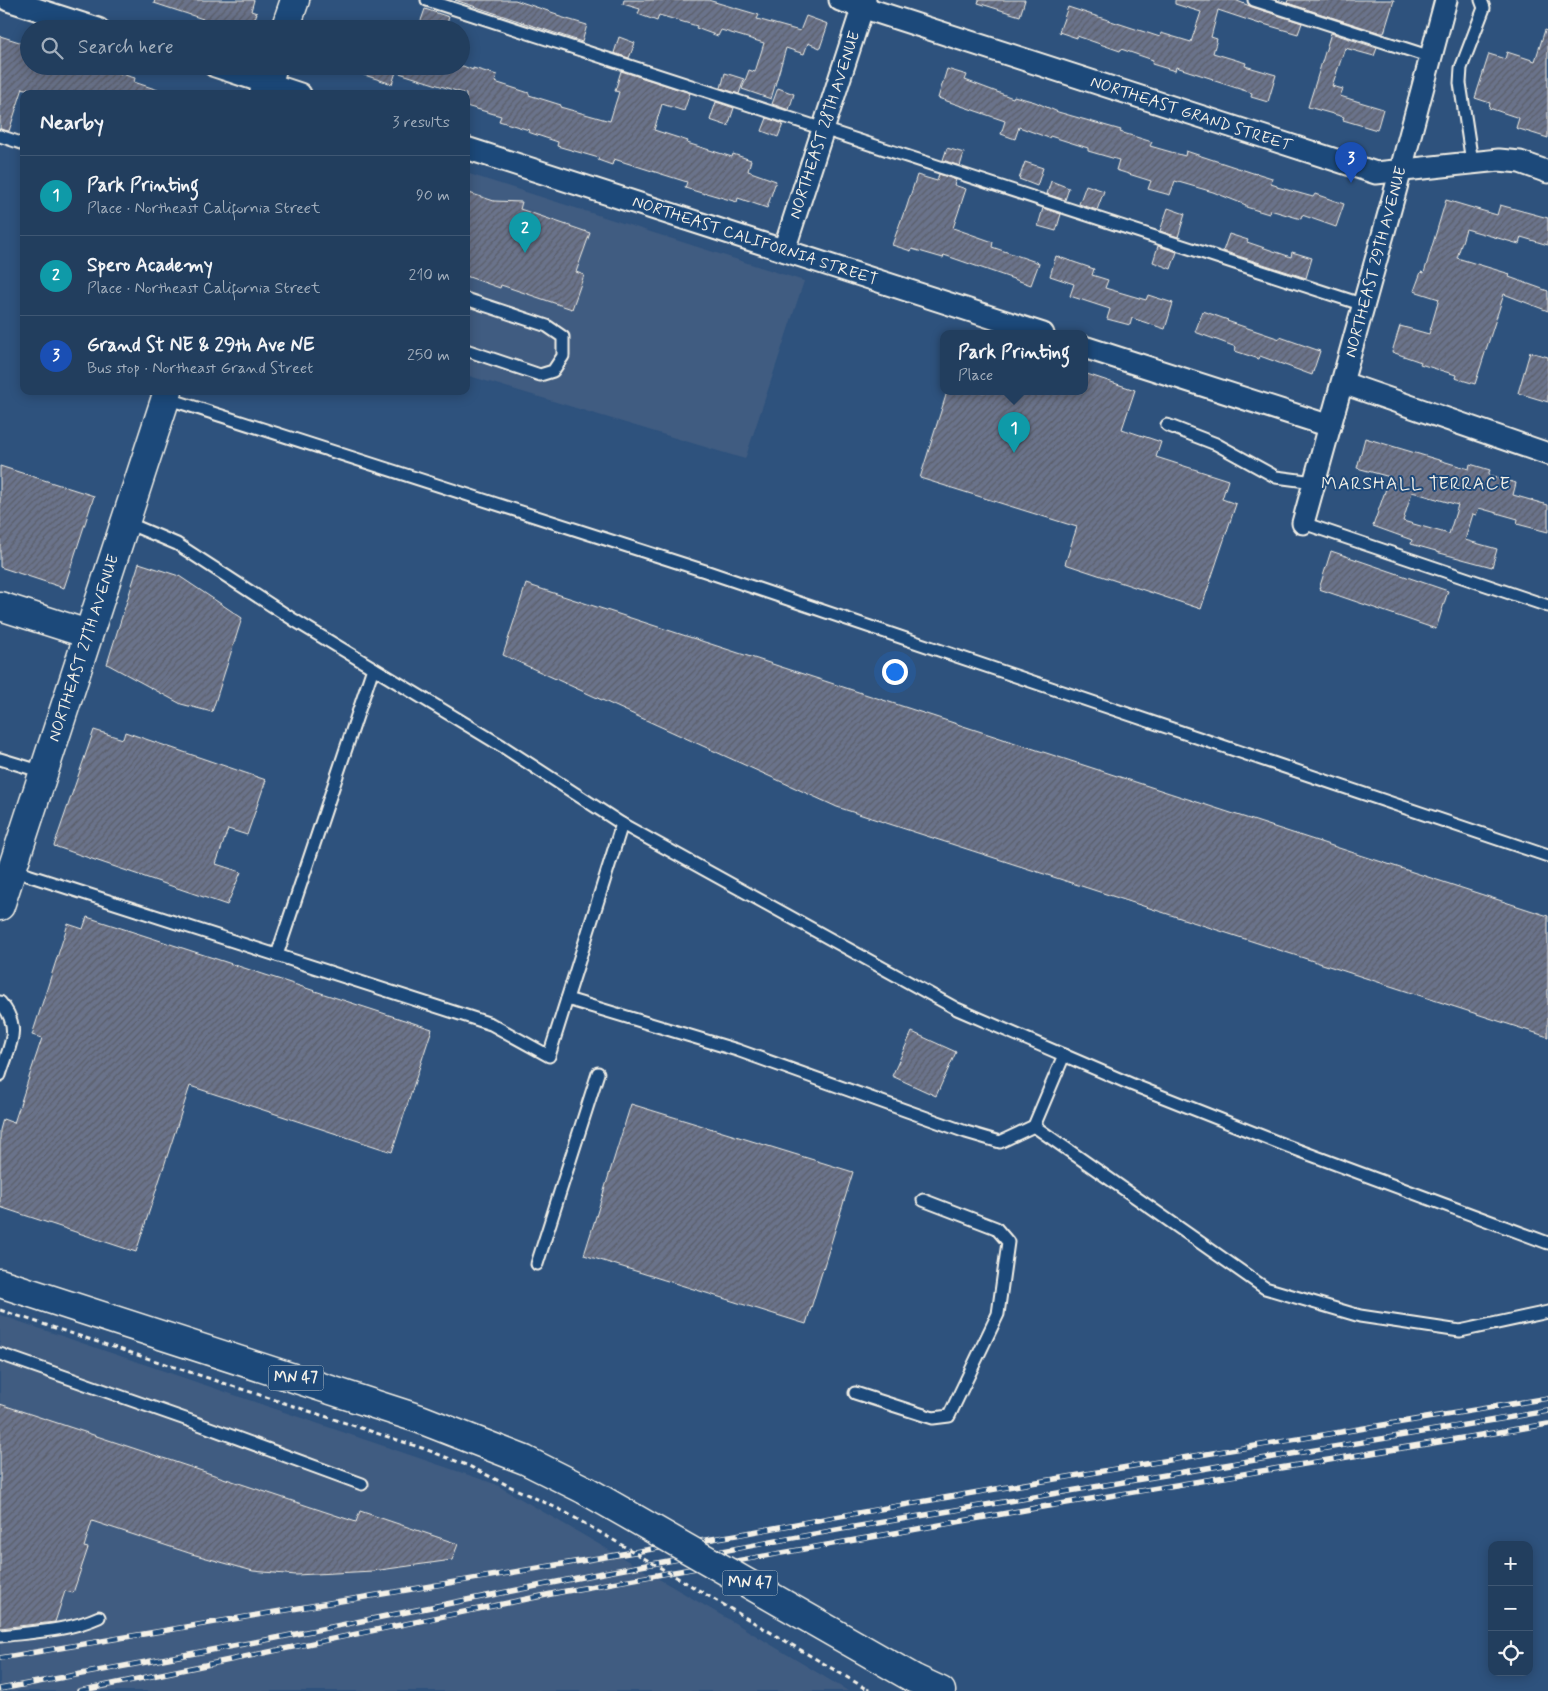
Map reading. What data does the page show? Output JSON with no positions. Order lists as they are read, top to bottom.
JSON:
{
  "streets": {
    "main road": ["NORTHEAST 27TH AVENUE", "MN 47"],
    "street": [
      "NORTHEAST GRAND STREET",
      "NORTHEAST 28TH AVENUE",
      "NORTHEAST CALIFORNIA STREET",
      "NORTHEAST 29TH AVENUE"
    ]
  },
  "crossings": [
    ["NORTHEAST GRAND STREET", "NORTHEAST 28TH AVENUE"],
    ["NORTHEAST GRAND STREET", "NORTHEAST 29TH AVENUE"],
    ["NORTHEAST 28TH AVENUE", "NORTHEAST CALIFORNIA STREET"]
  ],
  "districts": ["MARSHALL TERRACE"],
  "page": {
    "search": "Search here",
    "heading": ["Nearby", "3 results"],
    "pins": ["3", "2", "1"],
    "list": [
      {
        "mark": "1",
        "name": "Park Printing",
        "note": "Place · Northeast California Street",
        "value": "90 m"
      },
      {
        "mark": "2",
        "name": "Spero Academy",
        "note": "Place · Northeast California Street",
        "value": "210 m"
      },
      {
        "mark": "3",
        "name": "Grand St NE & 29th Ave NE",
        "note": "Bus stop · Northeast Grand Street",
        "value": "250 m"
      }
    ],
    "popup": ["Park Printing", "Place"],
    "map_buttons": ["+", "−"]
  }
}
